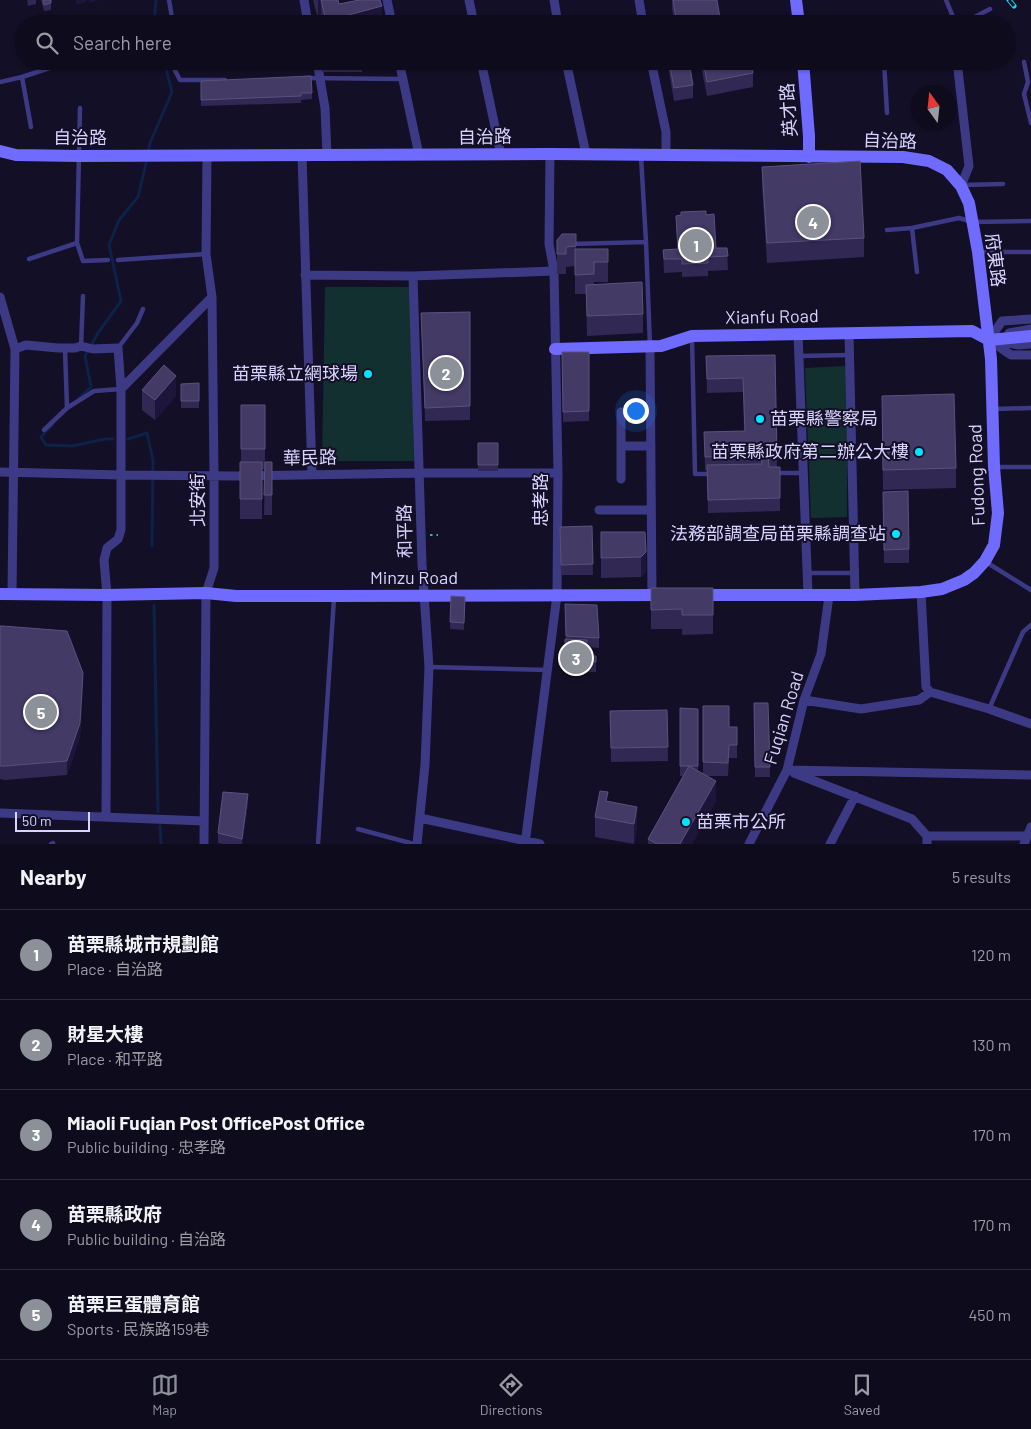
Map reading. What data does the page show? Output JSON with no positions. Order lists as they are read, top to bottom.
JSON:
{
  "streets": {
    "street": [
      "英才路",
      "自治路",
      "府東路",
      "Xianfu Road",
      "華民路",
      "Fudong Road",
      "北安街",
      "忠孝路",
      "和平路",
      "Minzu Road",
      "Fuqian Road"
    ]
  },
  "crossings": [
    ["英才路", "自治路"],
    ["自治路", "府東路"],
    ["自治路", "北安街"],
    ["自治路", "忠孝路"],
    ["府東路", "Xianfu Road"],
    ["府東路", "Fudong Road"],
    ["Xianfu Road", "Fudong Road"],
    ["Xianfu Road", "忠孝路"],
    ["華民路", "北安街"],
    ["華民路", "忠孝路"],
    ["華民路", "和平路"],
    ["Fudong Road", "Minzu Road"],
    ["Fudong Road", "Fuqian Road"],
    ["北安街", "Minzu Road"],
    ["忠孝路", "Minzu Road"],
    ["和平路", "Minzu Road"],
    ["Minzu Road", "Fuqian Road"]
  ],
  "places": [
    "苗栗縣立網球場",
    "苗栗縣警察局",
    "苗栗縣政府第二辦公大樓",
    "法務部調查局苗栗縣調查站",
    "苗栗市公所"
  ],
  "scale_bar": "50 m",
  "north": "top",
  "page": {
    "search": "Search here",
    "pins": [
      "4",
      "1",
      "2",
      "3",
      "5"
    ],
    "scale": "50 m",
    "heading": ["Nearby", "5 results"],
    "list": [
      {
        "mark": "1",
        "name": "苗栗縣城市規劃館",
        "note": "Place · 自治路",
        "value": "120 m"
      },
      {
        "mark": "2",
        "name": "財星大樓",
        "note": "Place · 和平路",
        "value": "130 m"
      },
      {
        "mark": "3",
        "name": "Miaoli Fuqian Post OfficePost Office",
        "note": "Public building · 忠孝路",
        "value": "170 m"
      },
      {
        "mark": "4",
        "name": "苗栗縣政府",
        "note": "Public building · 自治路",
        "value": "170 m"
      },
      {
        "mark": "5",
        "name": "苗栗巨蛋體育館",
        "note": "Sports · 民族路159巷",
        "value": "450 m"
      }
    ],
    "nav": ["Map", "Directions", "Saved"]
  }
}
